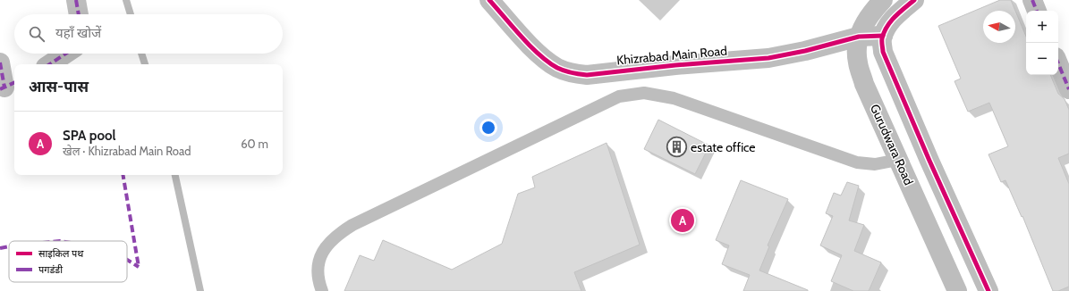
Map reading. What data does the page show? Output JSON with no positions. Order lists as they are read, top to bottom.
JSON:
{
  "streets": {
    "street": ["Khizrabad Main Road", "Gurudwara Road"]
  },
  "crossings": [
    ["Khizrabad Main Road", "Gurudwara Road"]
  ],
  "places": {
    "building": ["estate office"]
  },
  "legend": ["साइकिल पथ", "पगडंडी"],
  "north": "left",
  "page": {
    "map_buttons": ["+", "−"],
    "search": "यहाँ खोजें",
    "heading": "आस-पास",
    "list": [
      {
        "mark": "A",
        "name": "SPA pool",
        "note": "खेल · Khizrabad Main Road",
        "value": "60 m"
      }
    ],
    "pins": "A"
  }
}
